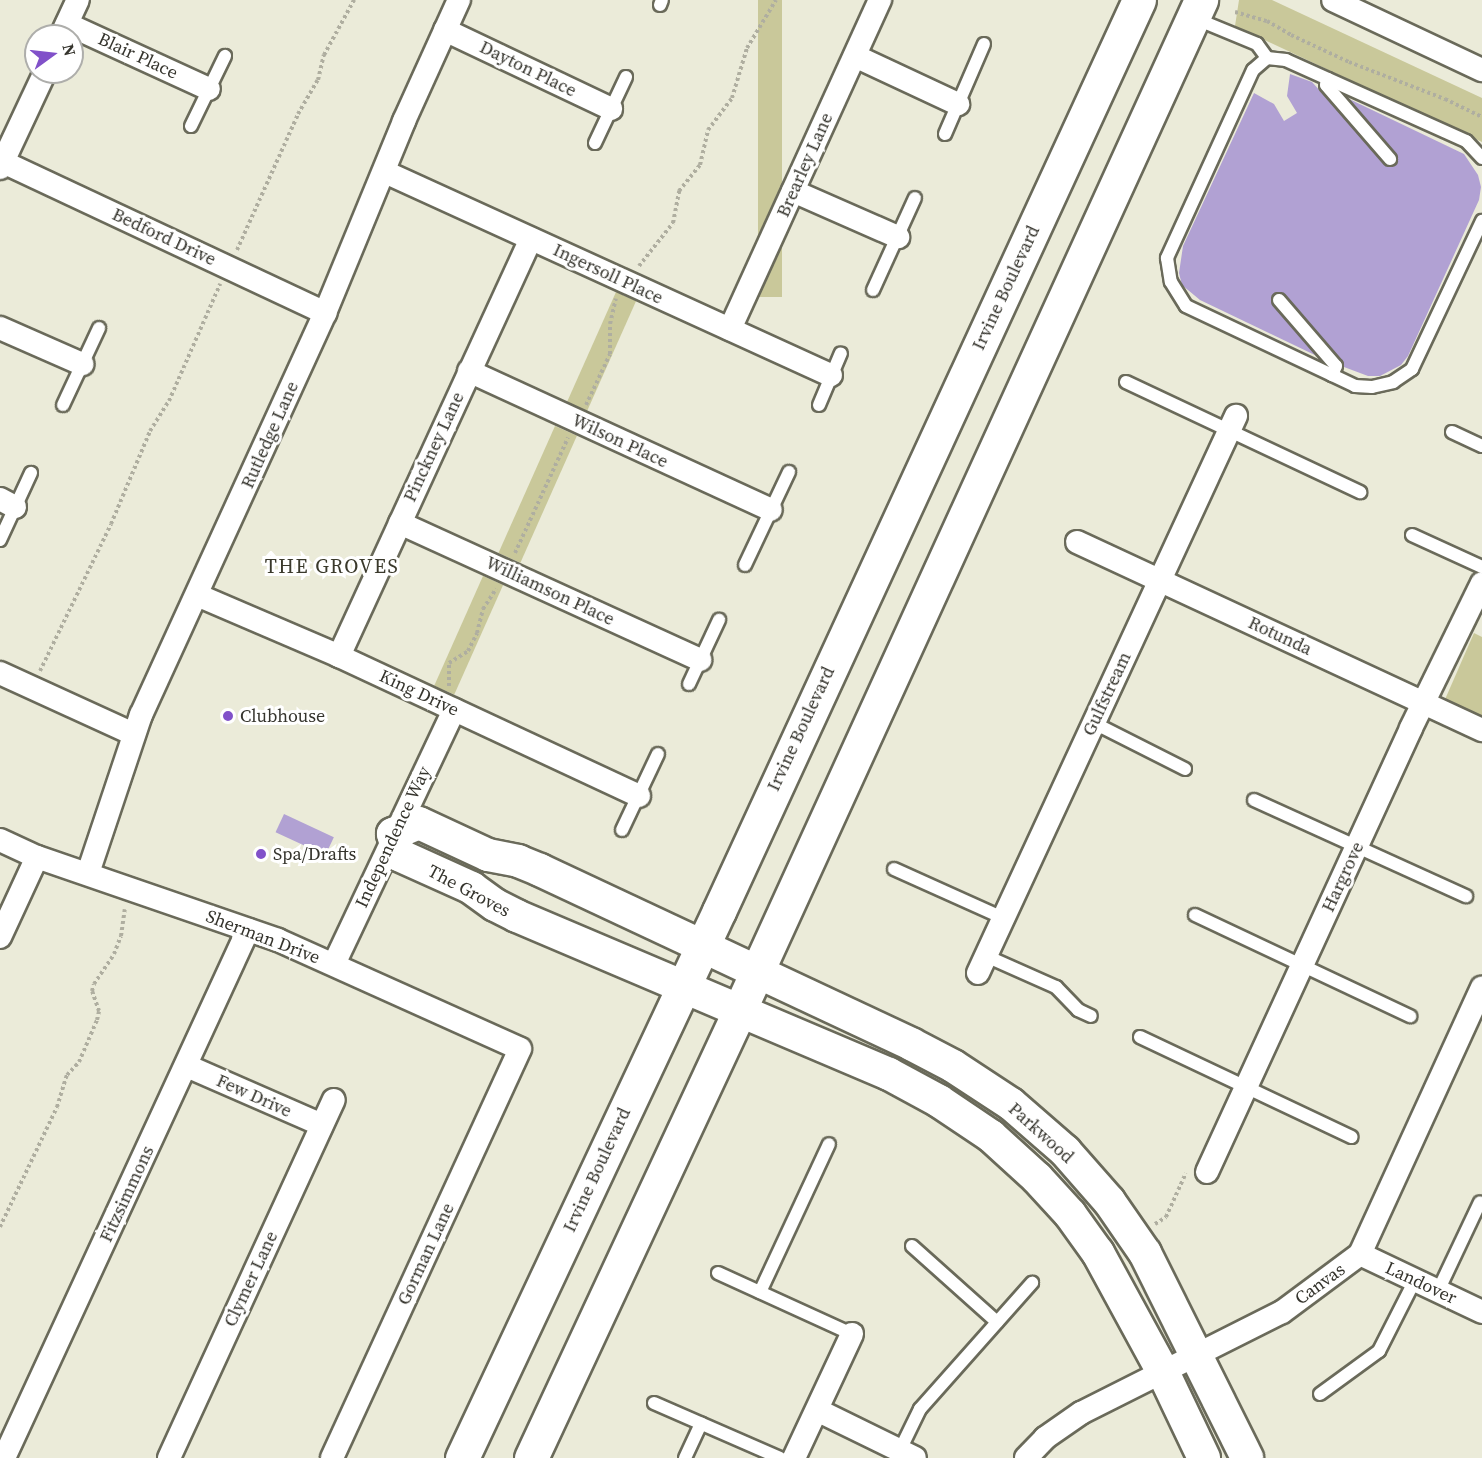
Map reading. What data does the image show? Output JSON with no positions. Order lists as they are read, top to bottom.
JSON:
{
  "streets": {
    "main road": ["Irvine Boulevard"],
    "street": [
      "Blair Place",
      "Dayton Place",
      "Brearley Lane",
      "Bedford Drive",
      "Ingersoll Place",
      "Rutledge Lane",
      "Wilson Place",
      "Pinckney Lane",
      "Williamson Place",
      "Rotunda",
      "King Drive",
      "Gulfstream",
      "Independence Way",
      "Hargrove",
      "The Groves",
      "Sherman Drive",
      "Few Drive",
      "Parkwood",
      "Fitzsimmons",
      "Gorman Lane",
      "Clymer Lane",
      "Landover",
      "Canvas"
    ]
  },
  "crossings": [
    ["Dayton Place", "Rutledge Lane"],
    ["Brearley Lane", "Ingersoll Place"],
    ["Bedford Drive", "Rutledge Lane"],
    ["Ingersoll Place", "Rutledge Lane"],
    ["Ingersoll Place", "Pinckney Lane"],
    ["Irvine Boulevard", "The Groves"],
    ["Irvine Boulevard", "Parkwood"],
    ["Rutledge Lane", "King Drive"],
    ["Rutledge Lane", "Sherman Drive"],
    ["Wilson Place", "Pinckney Lane"],
    ["Pinckney Lane", "Williamson Place"],
    ["Pinckney Lane", "King Drive"],
    ["Rotunda", "Gulfstream"],
    ["Rotunda", "Hargrove"],
    ["King Drive", "Independence Way"],
    ["Independence Way", "The Groves"],
    ["Independence Way", "Sherman Drive"],
    ["The Groves", "Parkwood"],
    ["Sherman Drive", "Fitzsimmons"],
    ["Sherman Drive", "Gorman Lane"],
    ["Few Drive", "Fitzsimmons"],
    ["Few Drive", "Clymer Lane"],
    ["Parkwood", "Canvas"],
    ["Landover", "Canvas"]
  ],
  "districts": ["THE GROVES"],
  "places": ["Clubhouse", "Spa/Drafts"],
  "north": "right"
}
